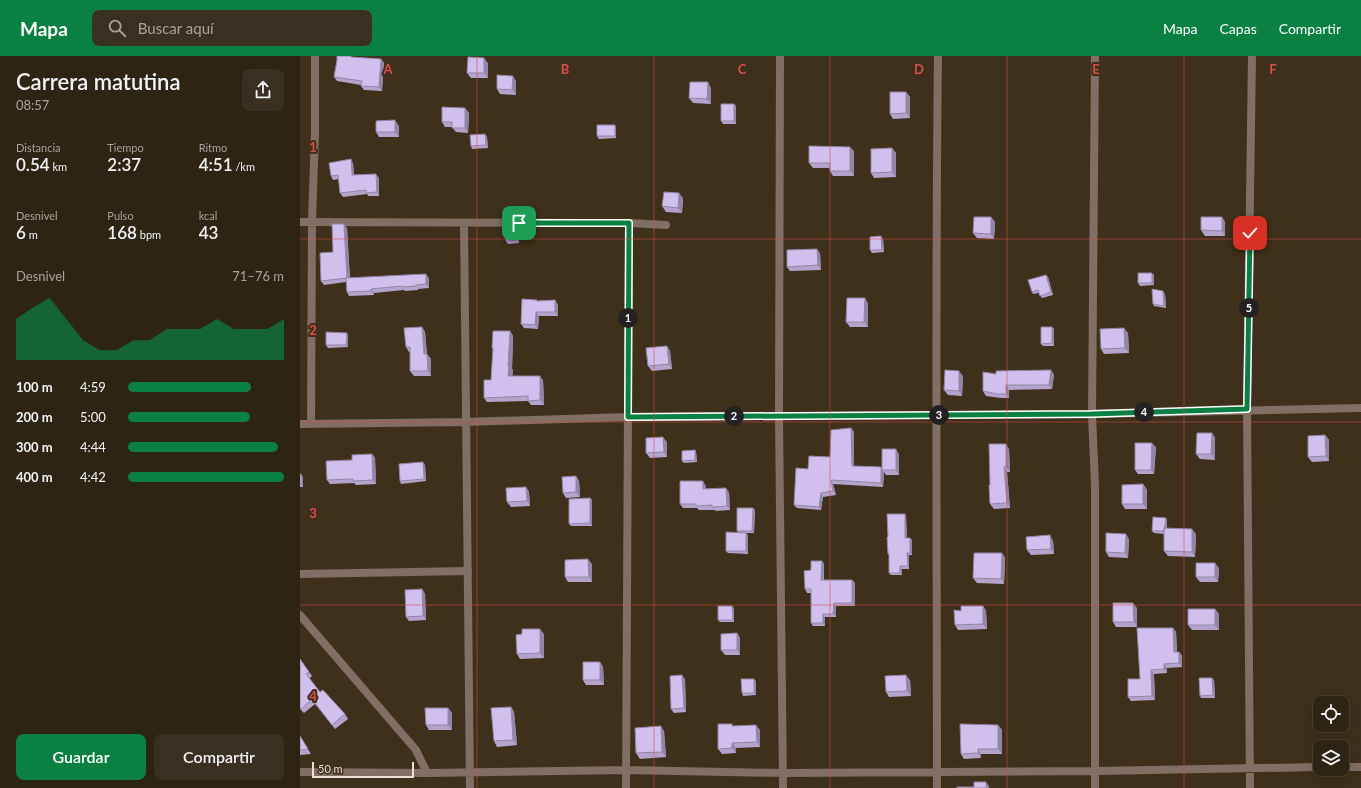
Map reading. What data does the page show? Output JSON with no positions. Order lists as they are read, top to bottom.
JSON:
{
  "scale_bar": "50 m",
  "page": {
    "header": "Mapa",
    "search": "Buscar aquí",
    "nav": ["Mapa", "Capas", "Compartir"],
    "heading": ["Carrera matutina", "08:57"],
    "stats": [
      ["Distancia", "0.54 km"],
      ["Tiempo", "2:37"],
      ["Ritmo", "4:51 /km"],
      ["Desnivel", "6 m"],
      ["Pulso", "168 bpm"],
      ["kcal", "43"]
    ],
    "chart": ["Desnivel", "71–76 m"],
    "pins": [
      "5",
      "1",
      "4",
      "3",
      "2"
    ],
    "list": [
      {
        "name": "100 m",
        "note": "4:59"
      },
      {
        "name": "200 m",
        "note": "5:00"
      },
      {
        "name": "300 m",
        "note": "4:44"
      },
      {
        "name": "400 m",
        "note": "4:42"
      }
    ],
    "buttons": ["Guardar", "Compartir"],
    "scale": "50 m"
  },
  "grid": {
    "columns": [
      "A",
      "B",
      "C",
      "D",
      "E",
      "F"
    ],
    "rows": [
      "1",
      "2",
      "3",
      "4"
    ]
  }
}
